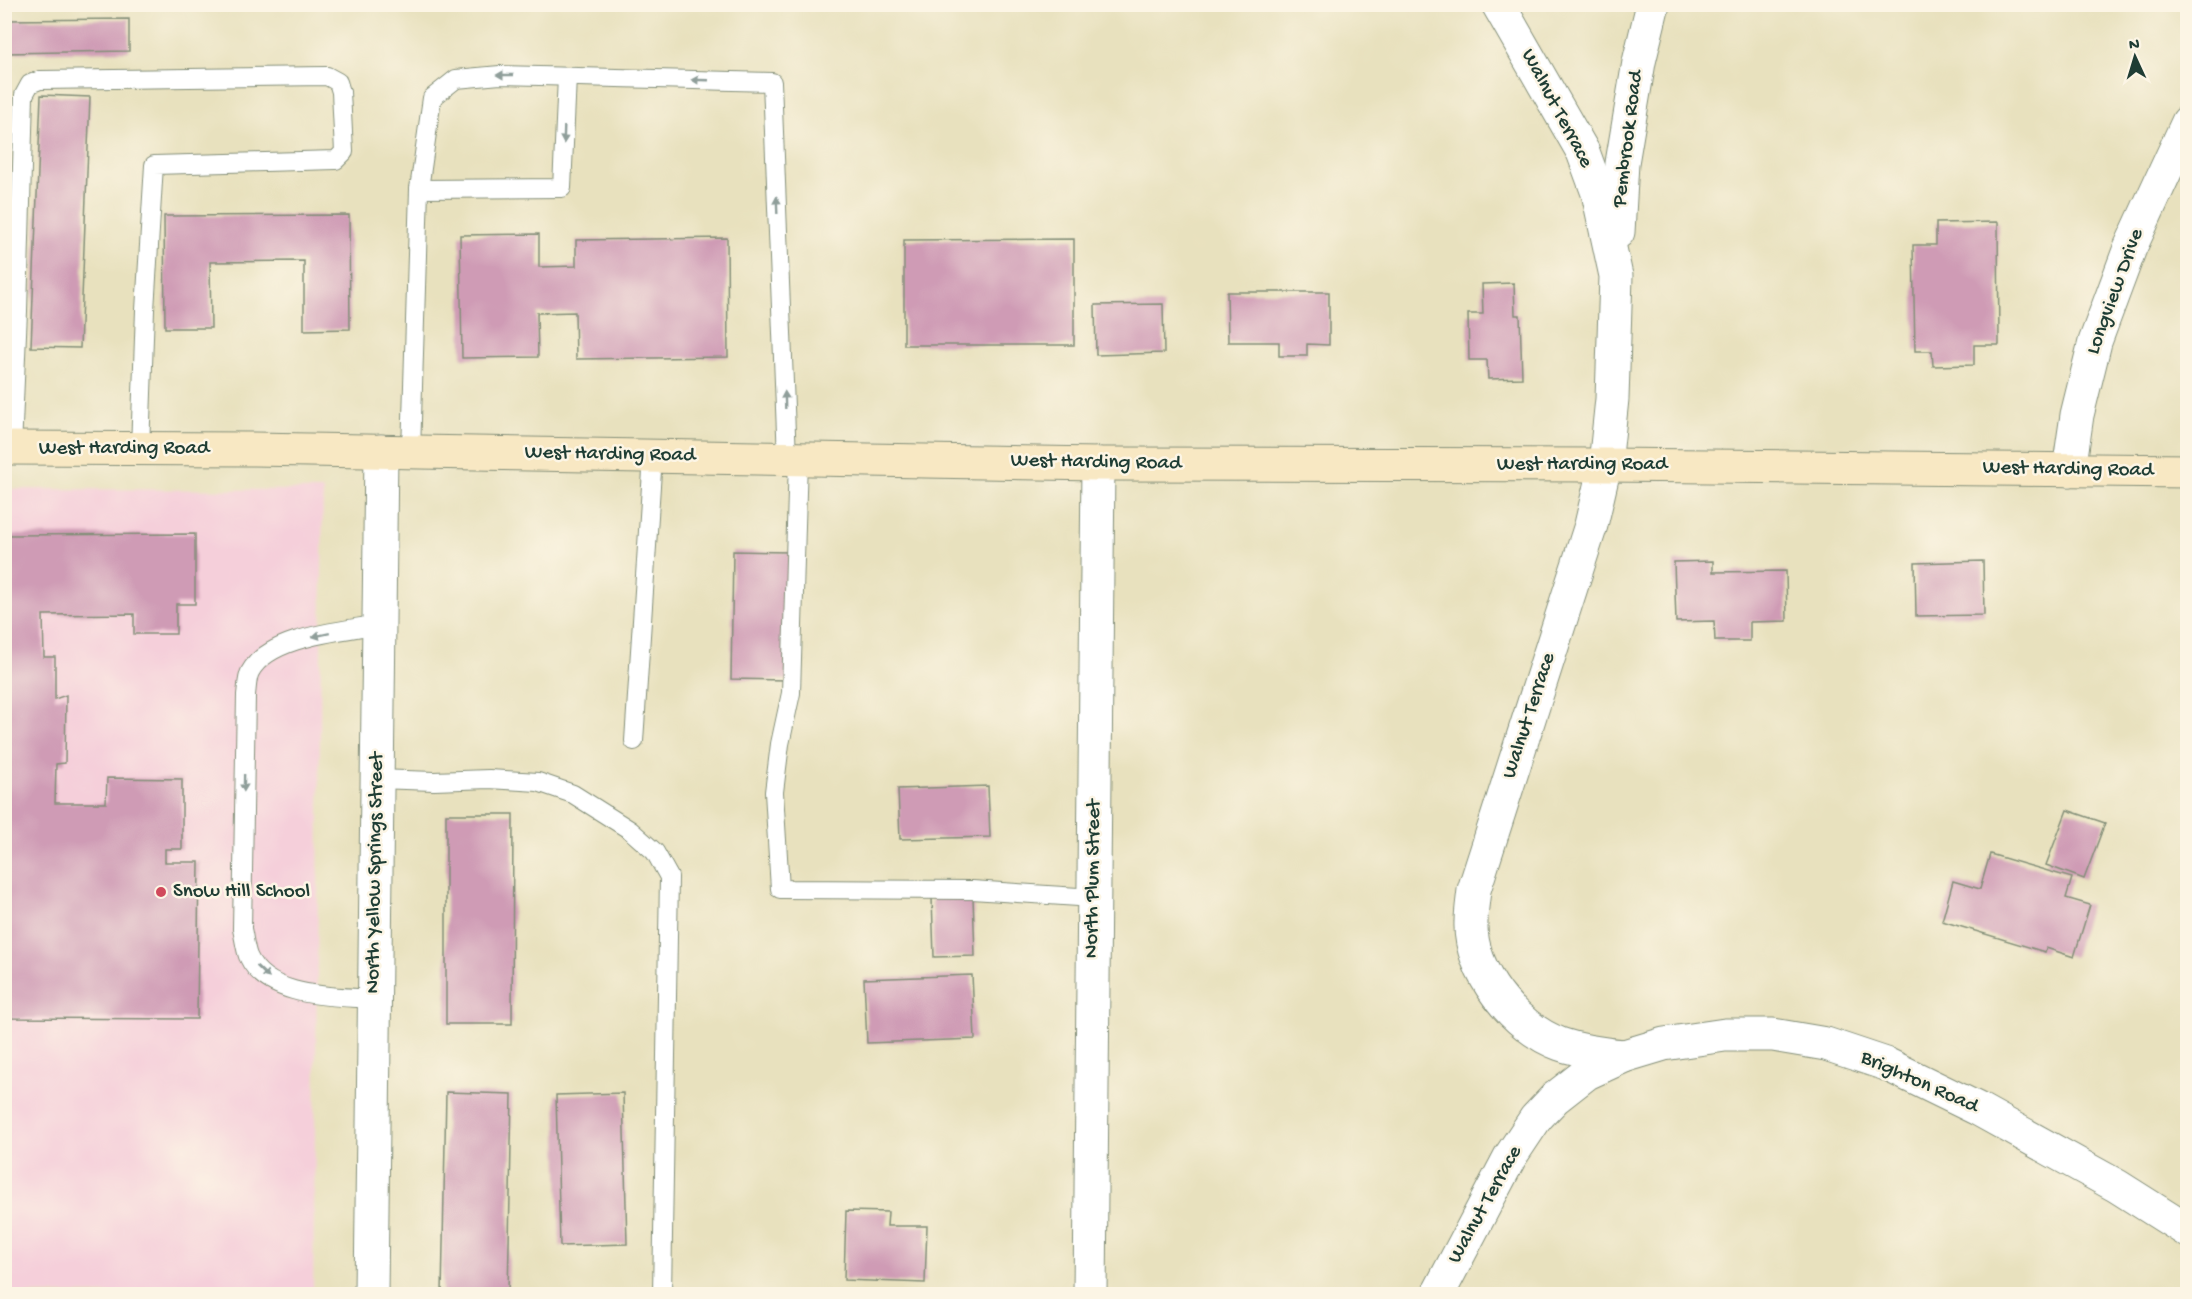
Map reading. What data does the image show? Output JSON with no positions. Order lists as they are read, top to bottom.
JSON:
{
  "streets": {
    "street": [
      "Walnut Terrace",
      "Pembrook Road",
      "Longview Drive",
      "West Harding Road",
      "North Yellow Springs Street",
      "North Plum Street",
      "Brighton Road"
    ]
  },
  "crossings": [
    ["Walnut Terrace", "Pembrook Road"],
    ["Walnut Terrace", "West Harding Road"],
    ["Walnut Terrace", "Brighton Road"],
    ["Longview Drive", "West Harding Road"],
    ["West Harding Road", "North Yellow Springs Street"],
    ["West Harding Road", "North Plum Street"]
  ],
  "places": ["Snow Hill School"],
  "north": "top"
}
